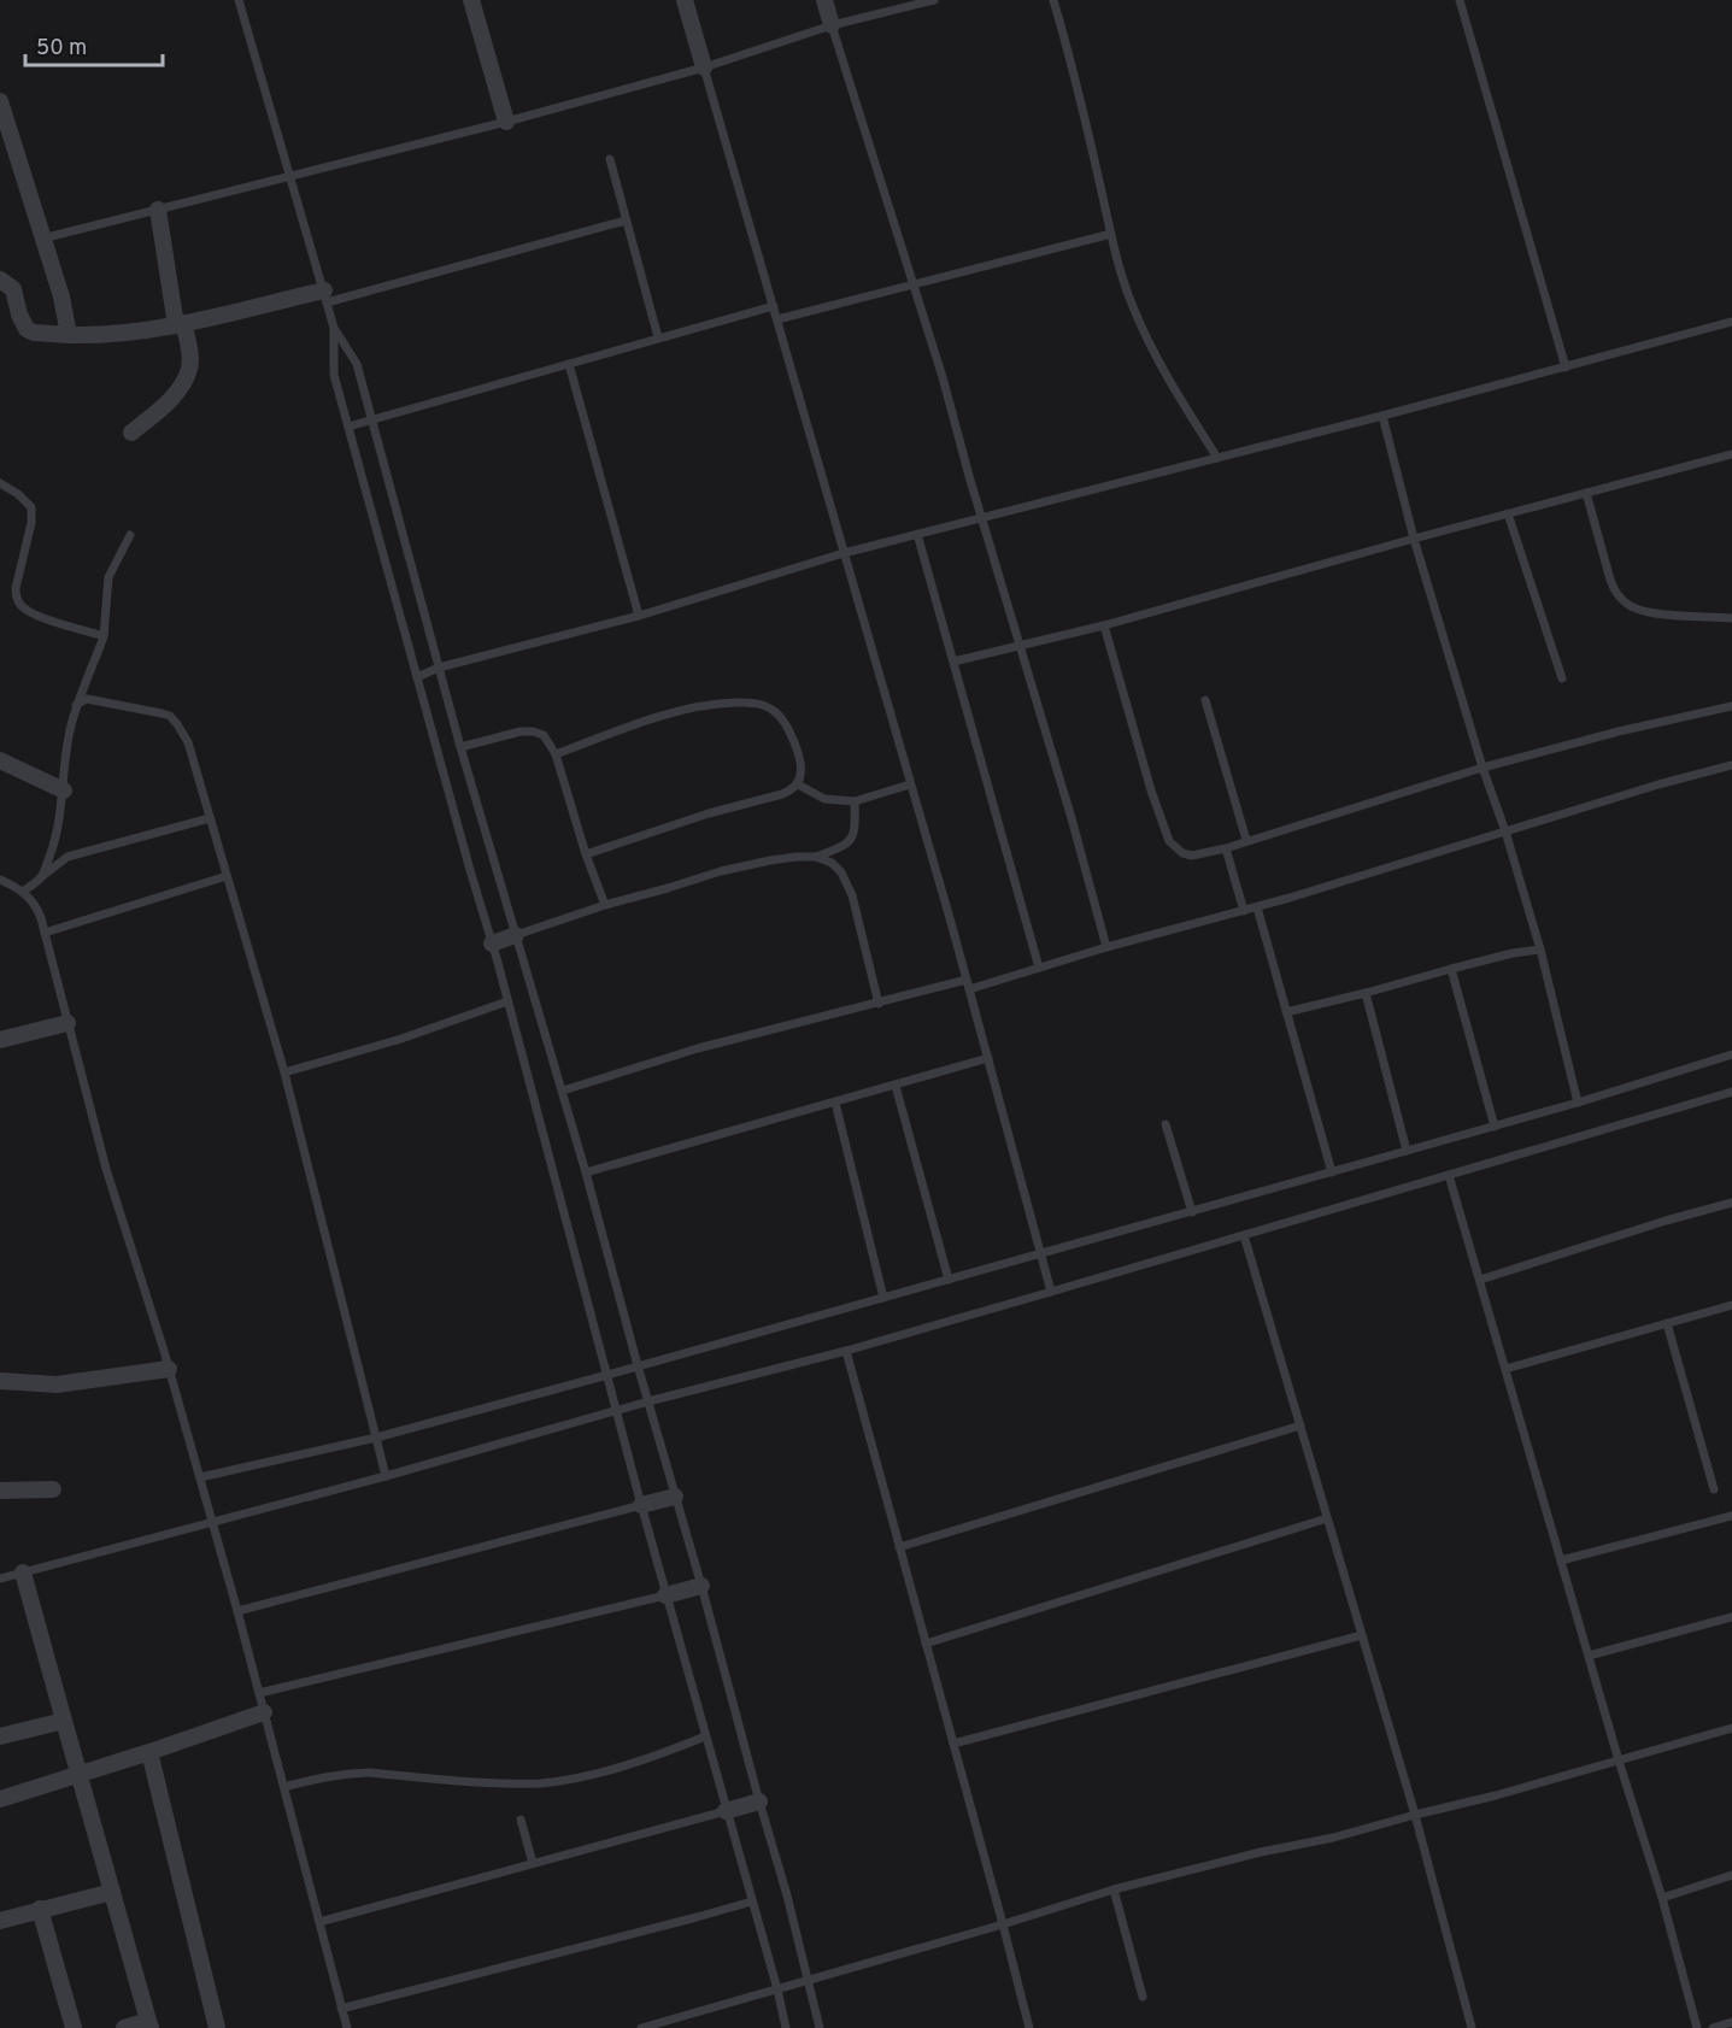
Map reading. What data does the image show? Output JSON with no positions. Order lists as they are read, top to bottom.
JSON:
{
  "scale_bar": "50 m"
}
